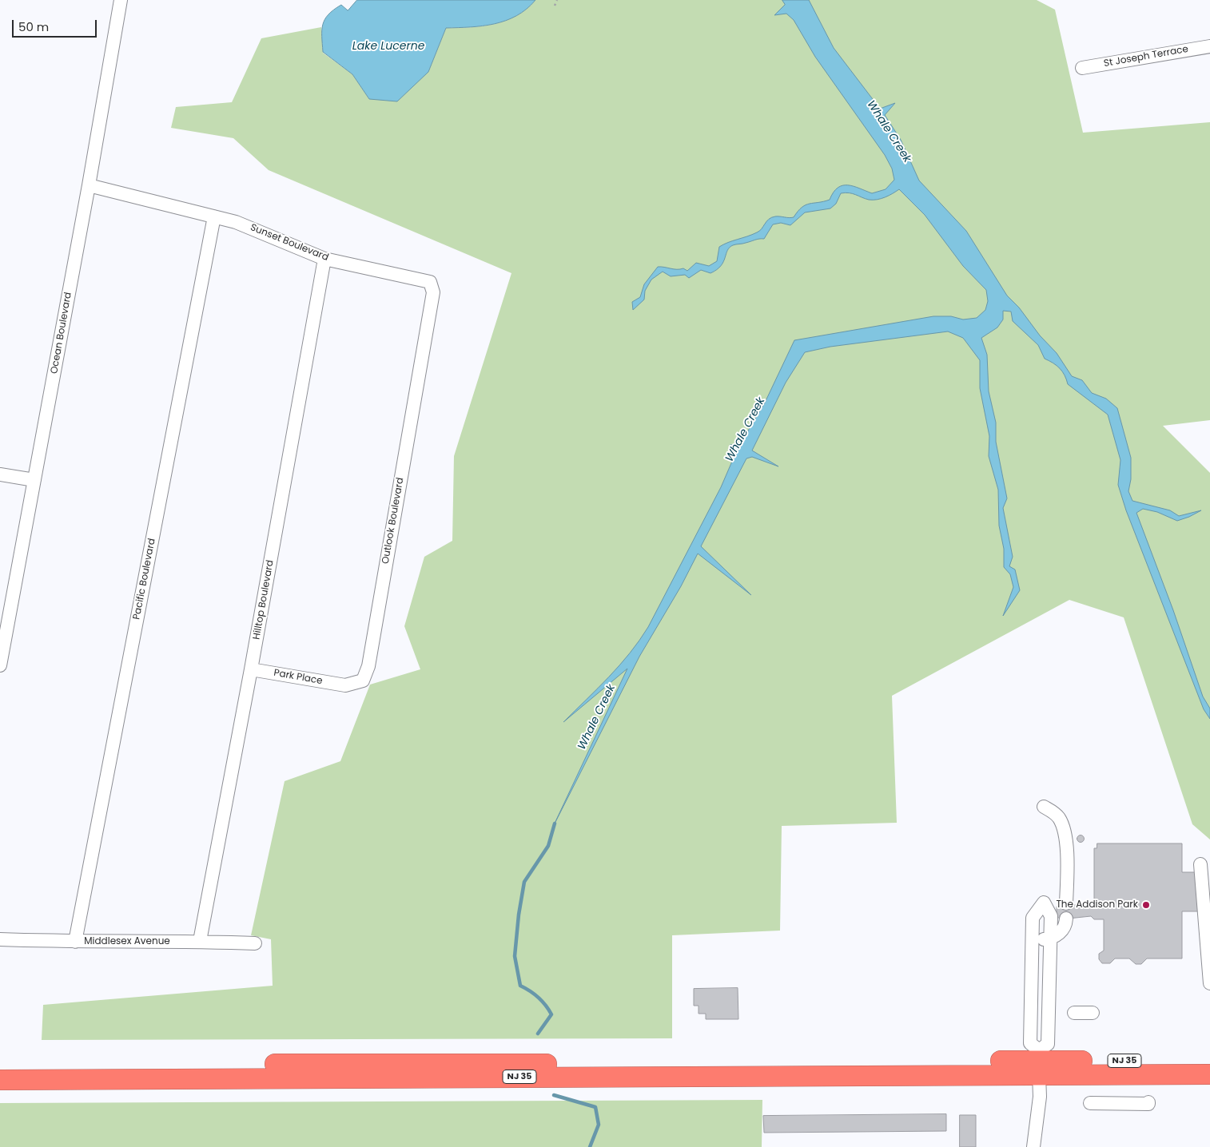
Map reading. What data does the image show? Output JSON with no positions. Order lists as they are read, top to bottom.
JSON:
{
  "streets": {
    "highway": ["NJ 35"],
    "street": [
      "St Joseph Terrace",
      "Sunset Boulevard",
      "Ocean Boulevard",
      "Outlook Boulevard",
      "Pacific Boulevard",
      "Hilltop Boulevard",
      "Park Place",
      "Middlesex Avenue"
    ]
  },
  "crossings": [
    ["Sunset Boulevard", "Ocean Boulevard"],
    ["Sunset Boulevard", "Outlook Boulevard"],
    ["Sunset Boulevard", "Pacific Boulevard"],
    ["Sunset Boulevard", "Hilltop Boulevard"],
    ["Outlook Boulevard", "Park Place"],
    ["Pacific Boulevard", "Middlesex Avenue"],
    ["Hilltop Boulevard", "Park Place"],
    ["Hilltop Boulevard", "Middlesex Avenue"]
  ],
  "water": ["Lake Lucerne", "Whale Creek"],
  "places": ["The Addison Park"],
  "scale_bar": "50 m"
}
